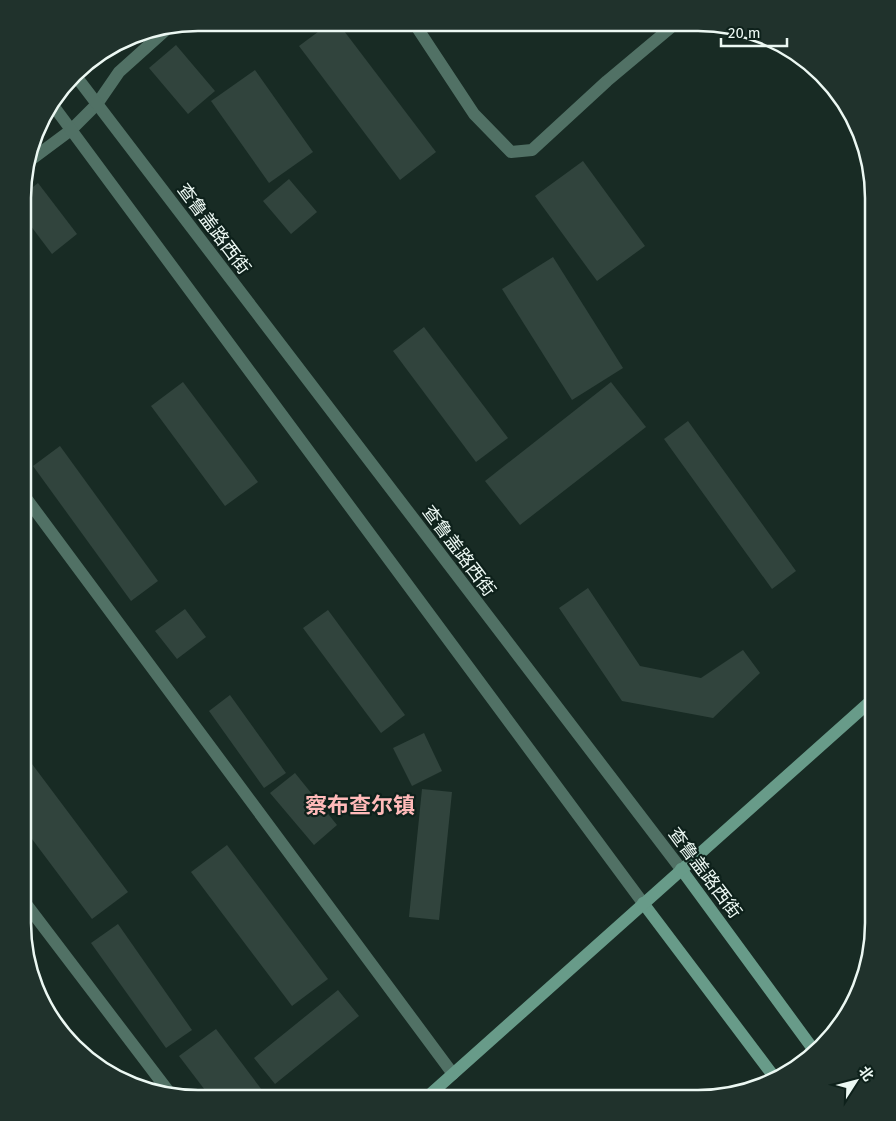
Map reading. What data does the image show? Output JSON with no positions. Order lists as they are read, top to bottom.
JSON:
{
  "streets": {
    "main road": ["查鲁盖路西街"]
  },
  "districts": ["察布查尔镇"],
  "scale_bar": "20 m",
  "north": "top right"
}
